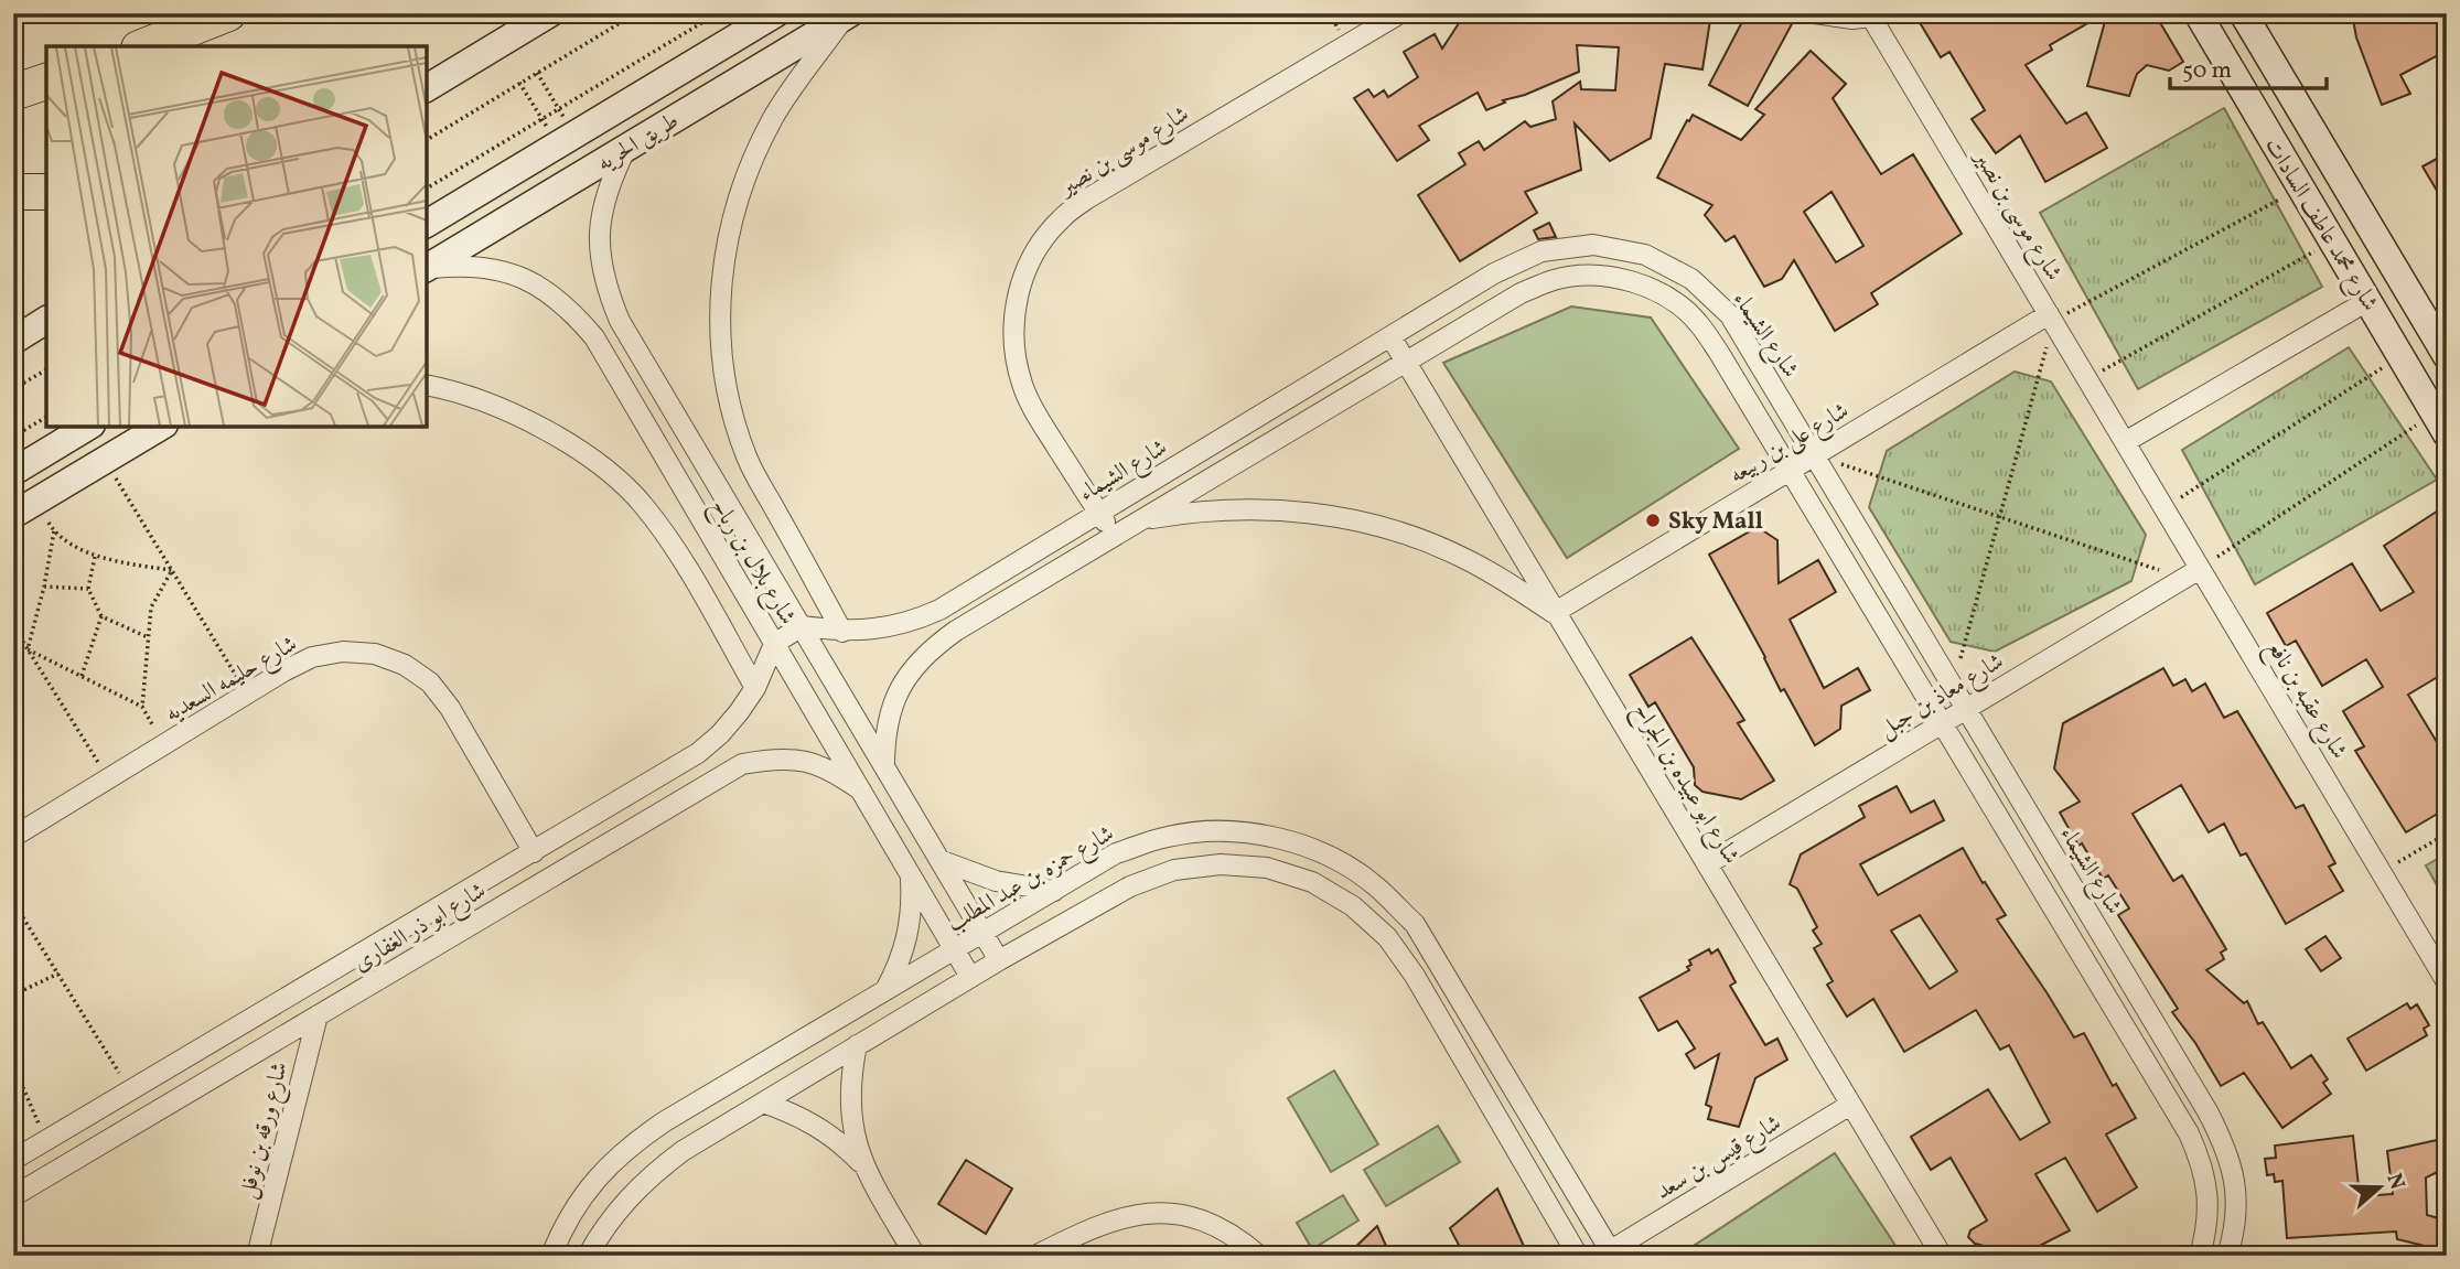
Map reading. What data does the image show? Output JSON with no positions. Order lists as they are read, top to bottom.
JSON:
{
  "streets": {
    "street": [
      "طريق الحريه",
      "شارع موسى بن نصير",
      "شارع محمد عاطف السادات",
      "شارع الشيماء",
      "شارع على بن ربيعه",
      "شارع بلال بن رباح",
      "شارع حليمه السعديه",
      "شارع معاذ بن جبل",
      "شارع عقبه بن نافع",
      "شارع ابو عبيده بن الجراح",
      "شارع حمزه بن عبد المطلب",
      "شارع ابو ذر الغفارى",
      "شارع ورقه بن نوفل",
      "شارع قيس بن سعد"
    ]
  },
  "crossings": [
    ["طريق الحريه", "شارع بلال بن رباح"],
    ["شارع موسى بن نصير", "شارع الشيماء"],
    ["شارع موسى بن نصير", "شارع على بن ربيعه"],
    ["شارع موسى بن نصير", "شارع عقبه بن نافع"],
    ["شارع الشيماء", "شارع على بن ربيعه"],
    ["شارع الشيماء", "شارع بلال بن رباح"],
    ["شارع الشيماء", "شارع معاذ بن جبل"],
    ["شارع الشيماء", "شارع ابو عبيده بن الجراح"],
    ["شارع على بن ربيعه", "شارع ابو عبيده بن الجراح"],
    ["شارع بلال بن رباح", "شارع حمزه بن عبد المطلب"],
    ["شارع بلال بن رباح", "شارع ابو ذر الغفارى"],
    ["شارع حليمه السعديه", "شارع ابو ذر الغفارى"],
    ["شارع معاذ بن جبل", "شارع عقبه بن نافع"],
    ["شارع معاذ بن جبل", "شارع ابو عبيده بن الجراح"],
    ["شارع ابو عبيده بن الجراح", "شارع قيس بن سعد"],
    ["شارع حمزه بن عبد المطلب", "شارع قيس بن سعد"],
    ["شارع ابو ذر الغفارى", "شارع ورقه بن نوفل"]
  ],
  "places": ["Sky Mall"],
  "scale_bar": "50 m",
  "north": "right"
}
